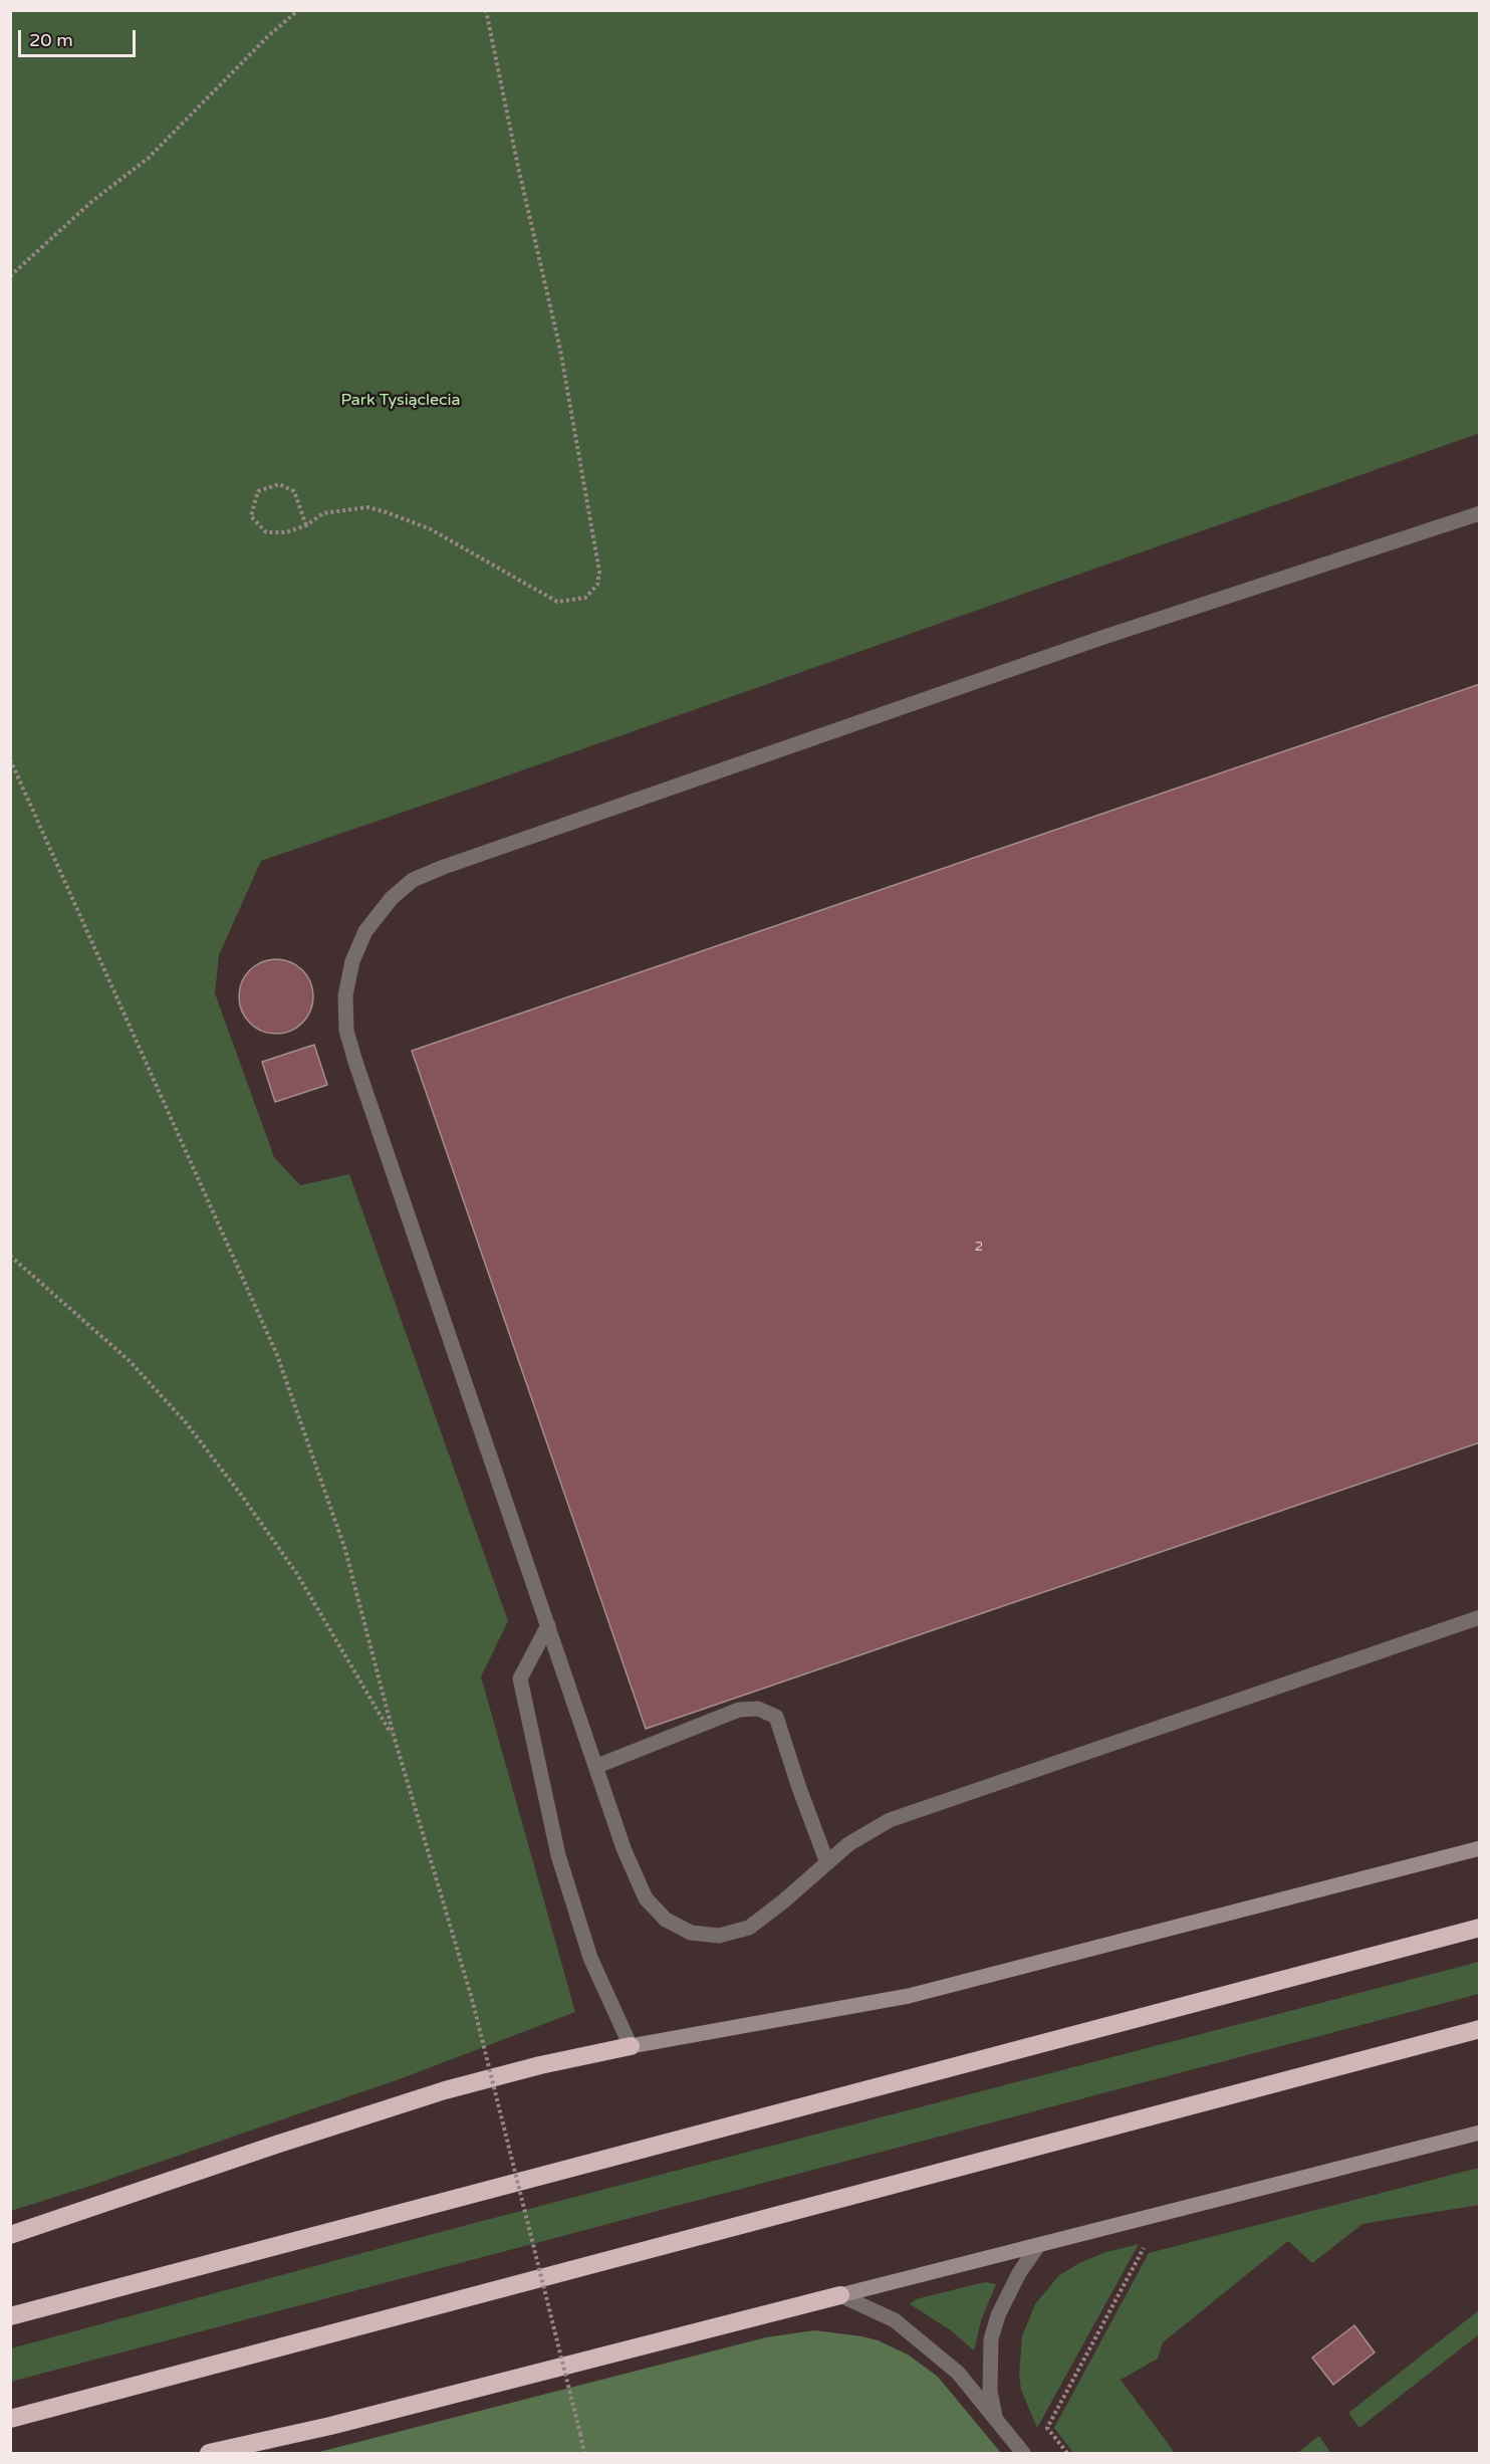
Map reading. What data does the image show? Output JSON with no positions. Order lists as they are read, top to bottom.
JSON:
{
  "parks": ["Park Tysiąclecia"],
  "house_numbers": ["2"],
  "scale_bar": "20 m"
}
